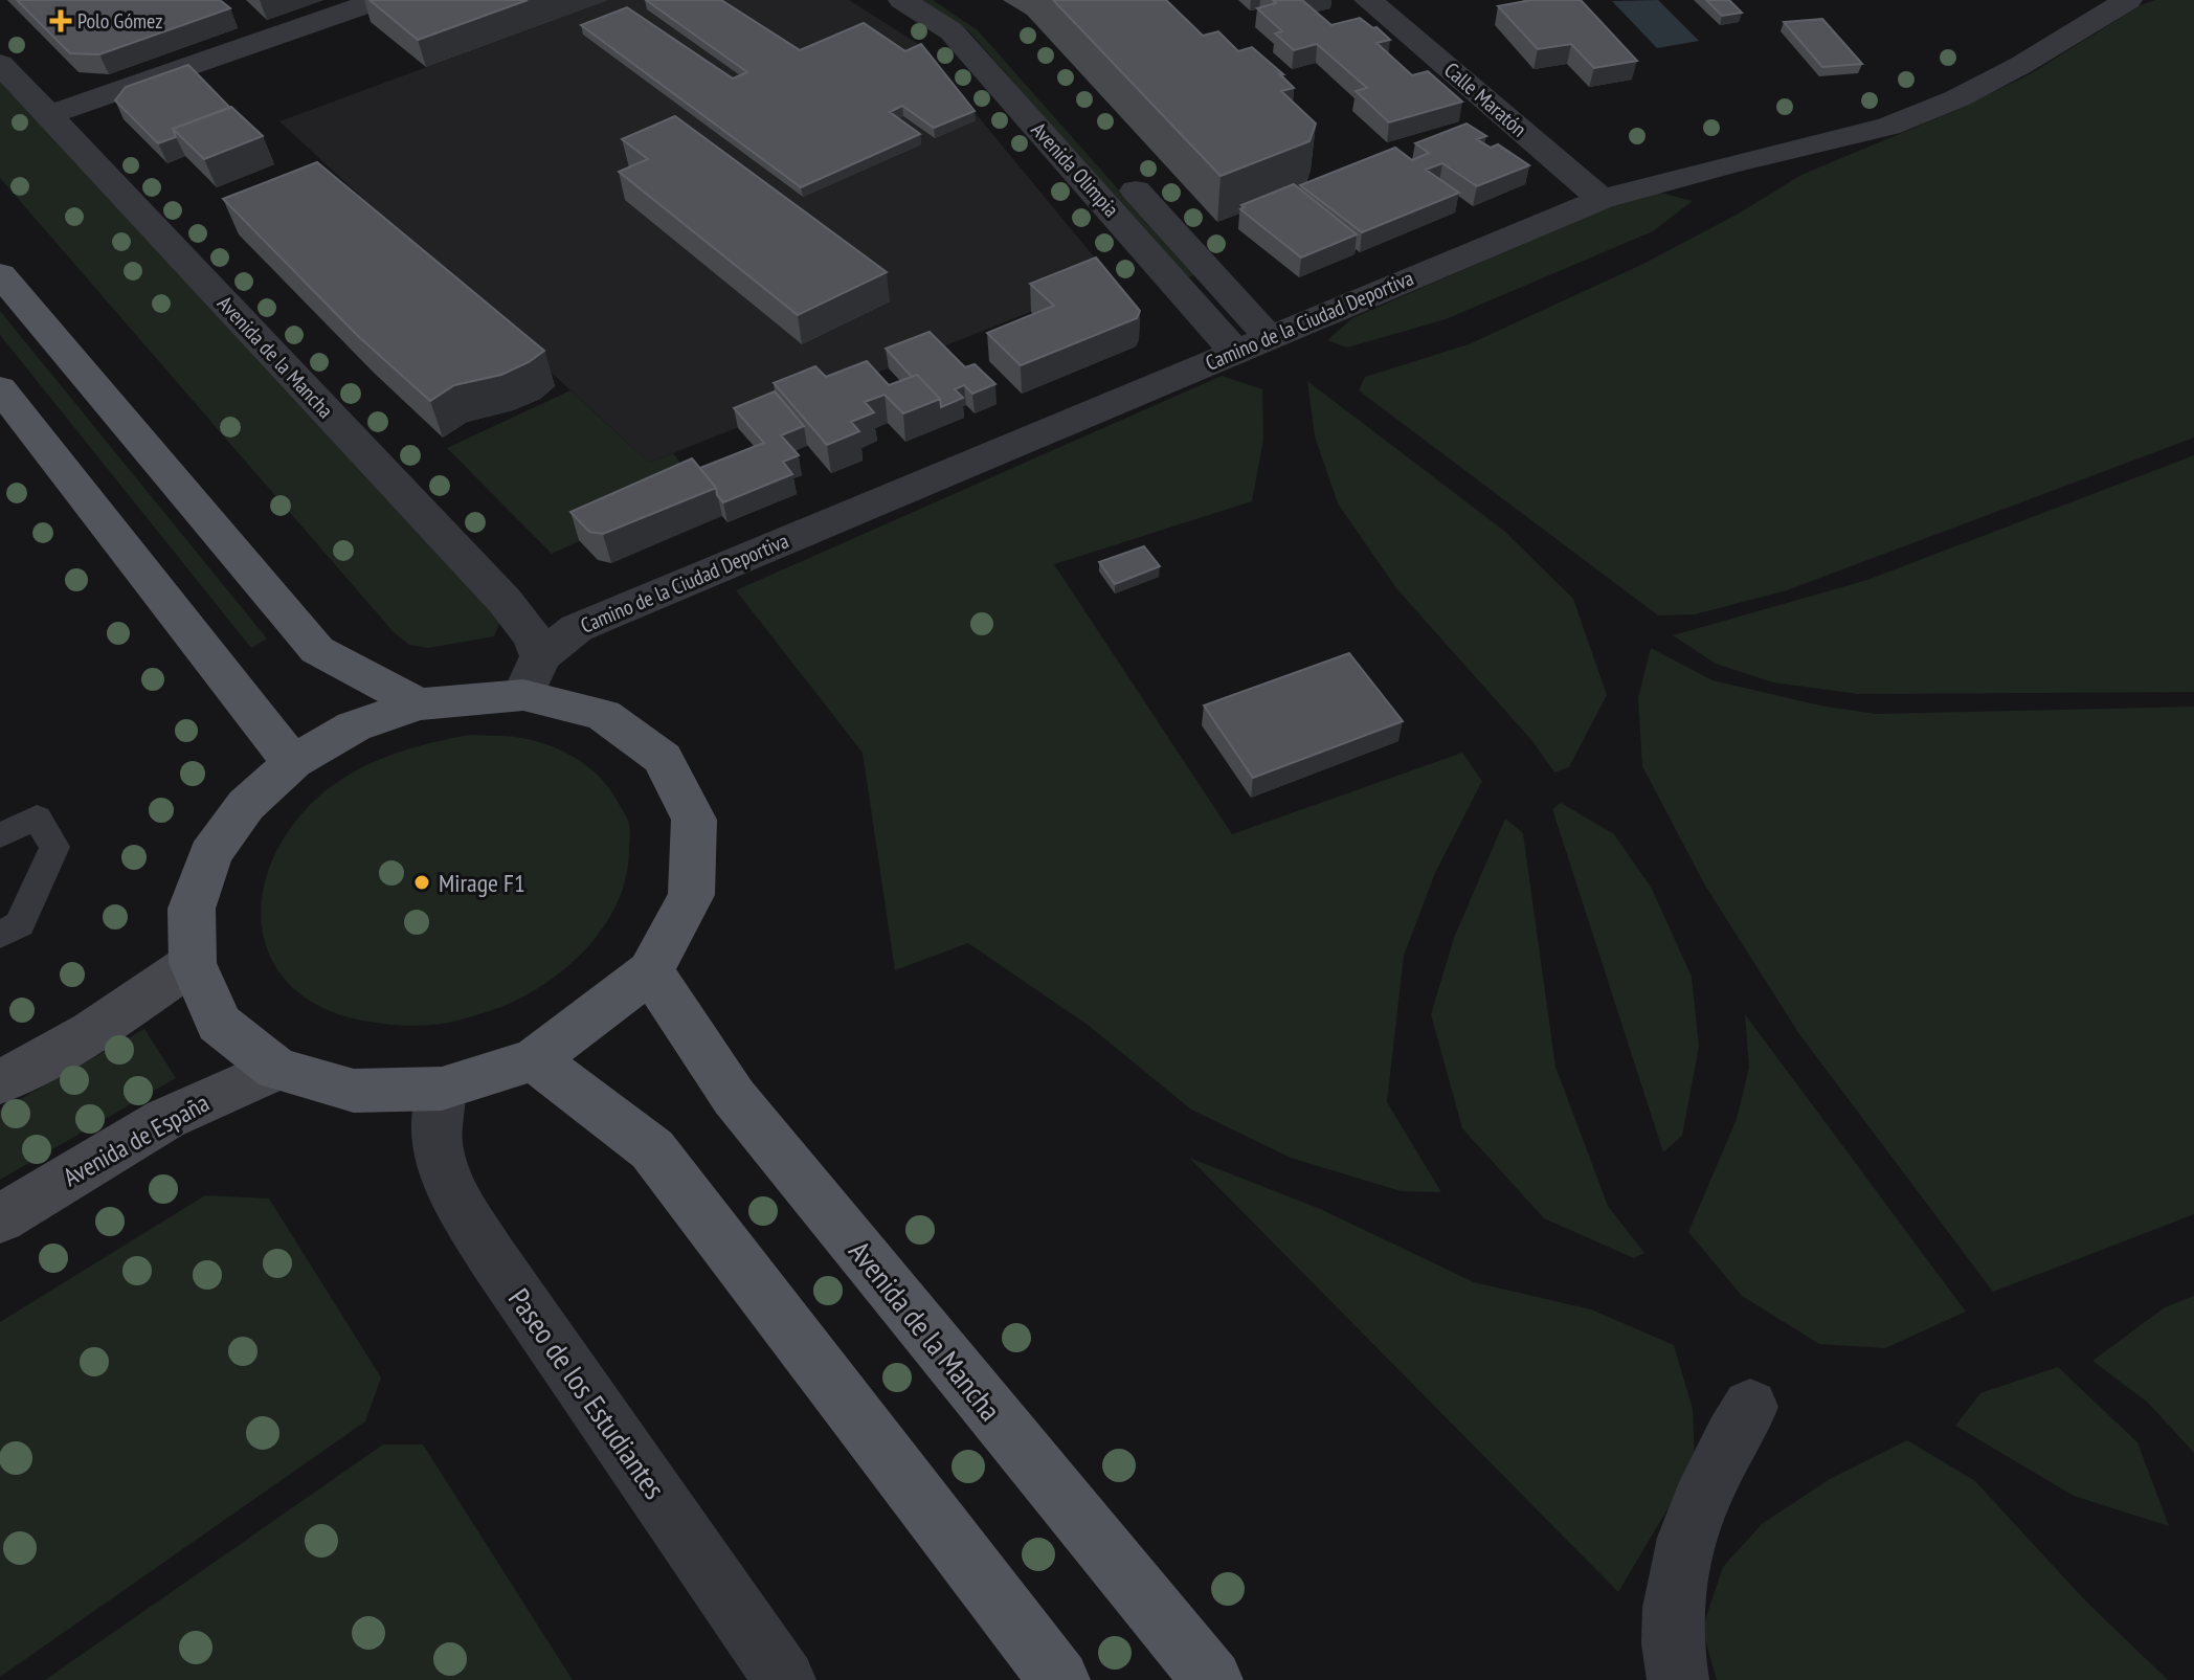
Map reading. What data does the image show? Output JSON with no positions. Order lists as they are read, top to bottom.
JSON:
{
  "streets": {
    "main road": ["Avenida de la Mancha", "Avenida de España"],
    "street": [
      "Calle Maratón",
      "Avenida Olimpia",
      "Camino de la Ciudad Deportiva",
      "Paseo de los Estudiantes"
    ]
  },
  "crossings": [
    ["Calle Maratón", "Camino de la Ciudad Deportiva"],
    ["Avenida Olimpia", "Camino de la Ciudad Deportiva"],
    ["Camino de la Ciudad Deportiva", "Avenida de la Mancha"]
  ],
  "places": {
    "health": ["Polo Gómez"],
    "other": ["Mirage F1"]
  }
}
